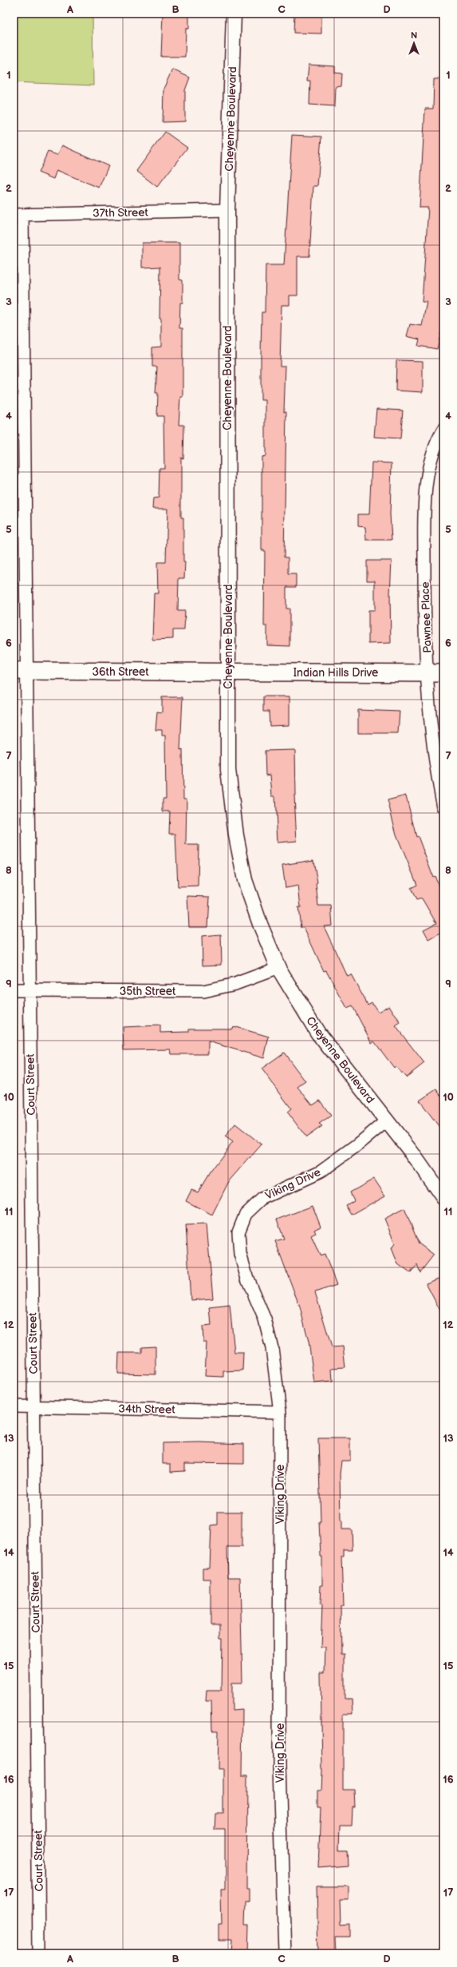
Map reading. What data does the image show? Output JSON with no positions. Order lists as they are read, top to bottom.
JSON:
{
  "streets": {
    "main road": ["36th Street", "Indian Hills Drive"],
    "street": [
      "Cheyenne Boulevard",
      "37th Street",
      "Pawnee Place",
      "35th Street",
      "Court Street",
      "Viking Drive",
      "34th Street"
    ]
  },
  "crossings": [
    ["Cheyenne Boulevard", "37th Street"],
    ["Cheyenne Boulevard", "36th Street"],
    ["Cheyenne Boulevard", "Indian Hills Drive"],
    ["Cheyenne Boulevard", "35th Street"],
    ["Cheyenne Boulevard", "Viking Drive"],
    ["37th Street", "Court Street"],
    ["Pawnee Place", "Indian Hills Drive"],
    ["36th Street", "Indian Hills Drive"],
    ["36th Street", "Court Street"],
    ["35th Street", "Court Street"],
    ["Court Street", "34th Street"],
    ["Viking Drive", "34th Street"]
  ],
  "north": "top",
  "grid": {
    "columns": [
      "A",
      "B",
      "C",
      "D"
    ],
    "rows": [
      "1",
      "2",
      "3",
      "4",
      "5",
      "6",
      "7",
      "8",
      "9",
      "10",
      "11",
      "12",
      "13",
      "14",
      "15",
      "16",
      "17"
    ]
  }
}
